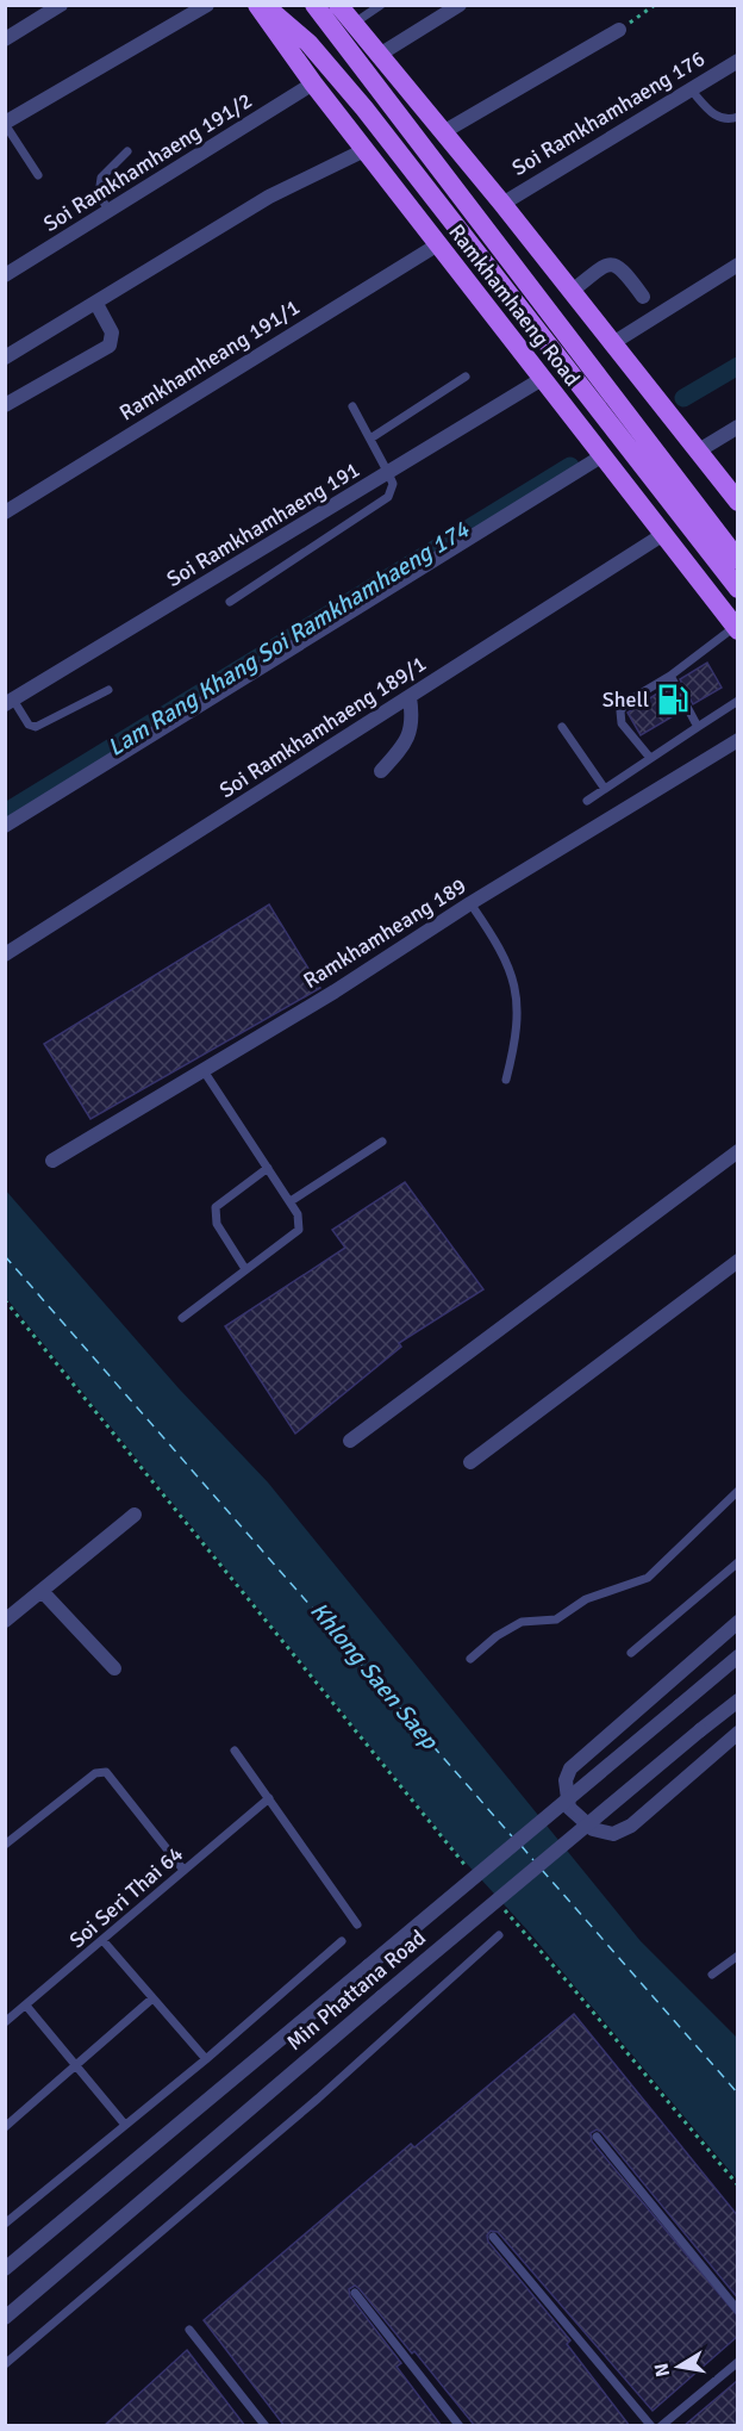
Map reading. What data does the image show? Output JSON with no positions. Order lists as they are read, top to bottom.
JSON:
{
  "streets": {
    "main road": ["Ramkhamhaeng Road"],
    "street": [
      "Soi Ramkhamhaeng 176",
      "Soi Ramkhamhaeng 191/2",
      "Ramkhamheang 191/1",
      "Soi Ramkhamhaeng 191",
      "Soi Ramkhamhaeng 189/1",
      "Ramkhamheang 189",
      "Min Phattana Road"
    ],
    "lane": ["Soi Seri Thai 64"]
  },
  "crossings": [
    ["Soi Ramkhamhaeng 191/2", "Ramkhamhaeng Road"],
    ["Ramkhamhaeng Road", "Ramkhamheang 191/1"],
    ["Ramkhamhaeng Road", "Soi Ramkhamhaeng 191"],
    ["Ramkhamhaeng Road", "Soi Ramkhamhaeng 189/1"]
  ],
  "water": ["Lam Rang Khang Soi Ramkhamhaeng 174", "Khlong Saen Saep"],
  "places": {
    "fuel station": ["Shell"]
  },
  "north": "left"
}
